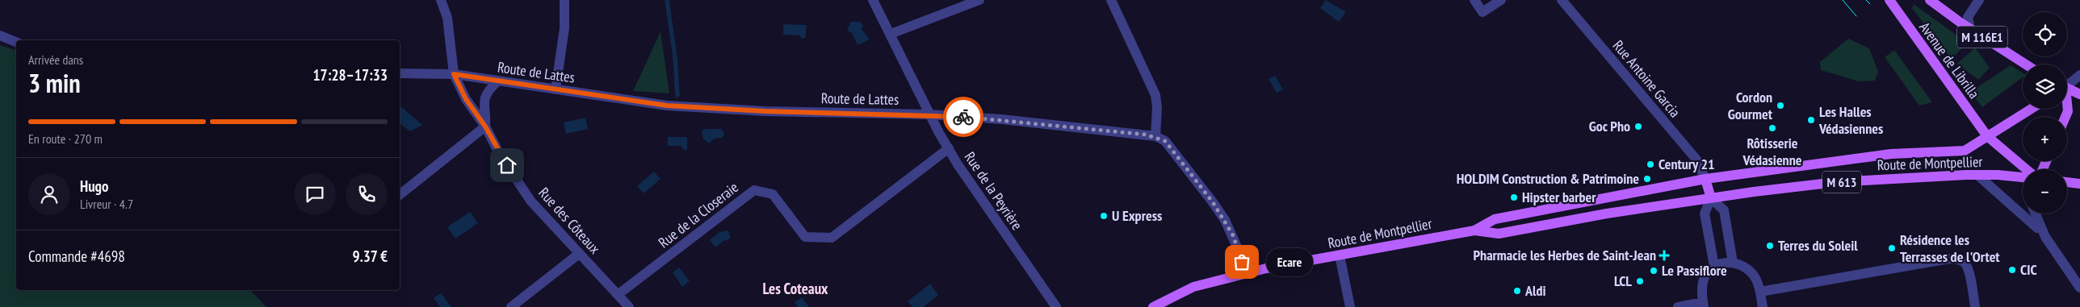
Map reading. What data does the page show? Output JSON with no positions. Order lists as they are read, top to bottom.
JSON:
{
  "streets": {
    "main road": [
      "M 116E1",
      "Avenue de Librilla",
      "Route de Montpellier",
      "M 613"
    ],
    "street": [
      "Route de Lattes",
      "Rue Antoine Garcia",
      "Rue de la Peyrière",
      "Rue de la Closeraie",
      "Rue des Côteaux"
    ]
  },
  "crossings": [
    ["Avenue de Librilla", "Route de Montpellier"],
    ["Avenue de Librilla", "M 613"],
    ["Route de Lattes", "Rue de la Peyrière"],
    ["Route de Lattes", "Rue des Côteaux"],
    ["Rue Antoine Garcia", "Route de Montpellier"],
    ["Route de Montpellier", "M 613"],
    ["Rue de la Peyrière", "Rue de la Closeraie"],
    ["Rue de la Closeraie", "Rue des Côteaux"]
  ],
  "districts": ["Les Coteaux"],
  "places": {
    "other": [
      "Cordon Gourmet",
      "Les Halles Védasiennes",
      "Goc Pho",
      "Rôtisserie Védasienne",
      "Century 21",
      "HOLDIM Construction & Patrimoine",
      "Hipster barber",
      "U Express",
      "Terres du Soleil",
      "Résidence les Terrasses de l'Ortet",
      "Ecare",
      "CIC",
      "Le Passiflore",
      "LCL",
      "Aldi"
    ],
    "health": ["Pharmacie les Herbes de Saint-Jean"]
  },
  "page": {
    "map_buttons": ["+", "−"],
    "heading": ["3 min", "Arrivée dans", "17:28–17:33"],
    "panel": [
      "Hugo",
      "Livreur · 4.7",
      "Commande #4698",
      "9.37 €"
    ],
    "bar": "En route · 270 m",
    "bubble": "Ecare"
  }
}
